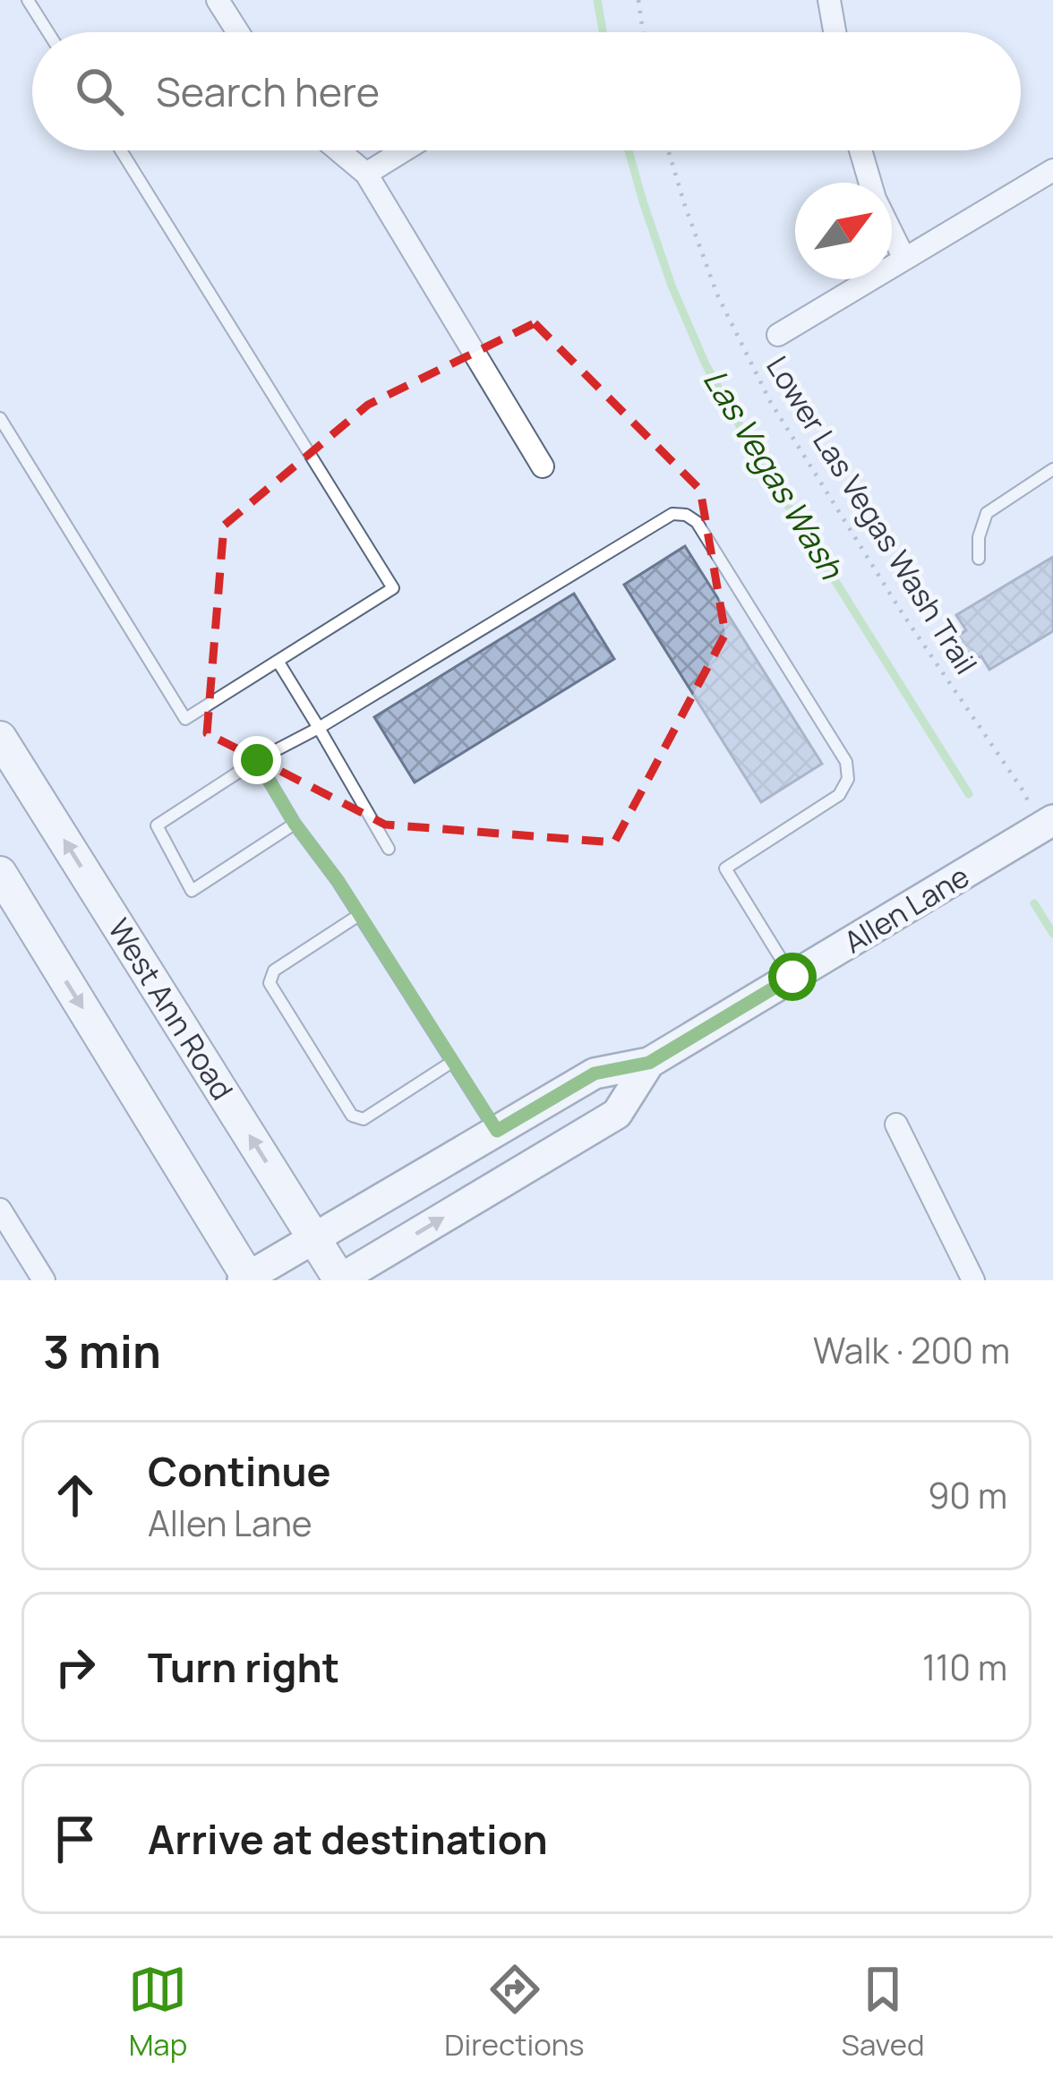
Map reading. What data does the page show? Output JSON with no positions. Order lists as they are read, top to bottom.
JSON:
{
  "streets": {
    "main road": ["Allen Lane", "West Ann Road"],
    "path": ["Lower Las Vegas Wash Trail"]
  },
  "crossings": [
    ["Allen Lane", "West Ann Road"]
  ],
  "water": ["Las Vegas Wash"],
  "north": "top right",
  "page": {
    "search": "Search here",
    "heading": ["3 min", "Walk · 200 m"],
    "list": [
      ["Continue", "Allen Lane", "90 m"],
      ["Turn right", "110 m"],
      "Arrive at destination"
    ],
    "nav": ["Map", "Directions", "Saved"]
  }
}
